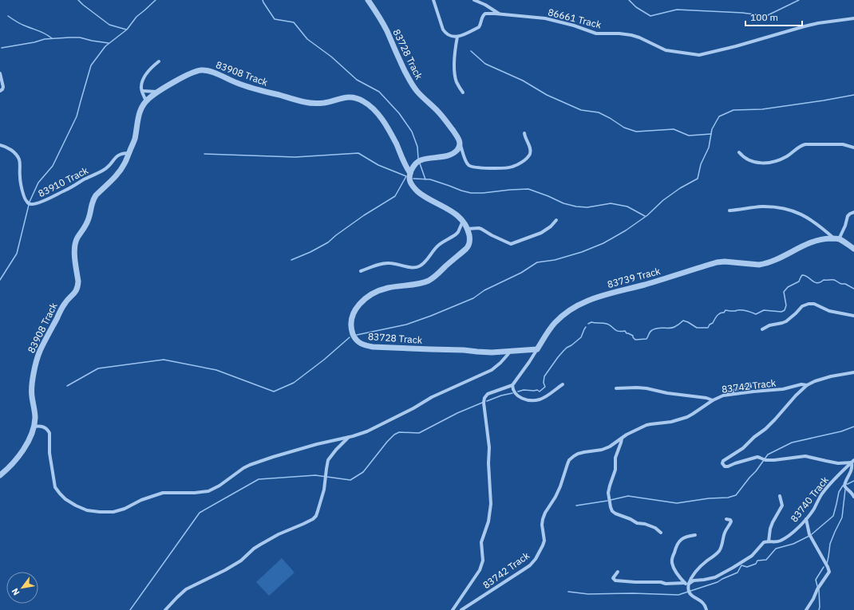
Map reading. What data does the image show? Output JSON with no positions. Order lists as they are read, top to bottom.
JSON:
{
  "streets": {
    "street": [
      "86661 Track",
      "83728 Track",
      "83908 Track",
      "83910 Track",
      "83739 Track",
      "83742 Track",
      "83740 Track"
    ]
  },
  "crossings": [
    ["83728 Track", "83908 Track"],
    ["83728 Track", "83739 Track"],
    ["83908 Track", "83910 Track"]
  ],
  "scale_bar": "100 m",
  "north": "bottom left"
}
